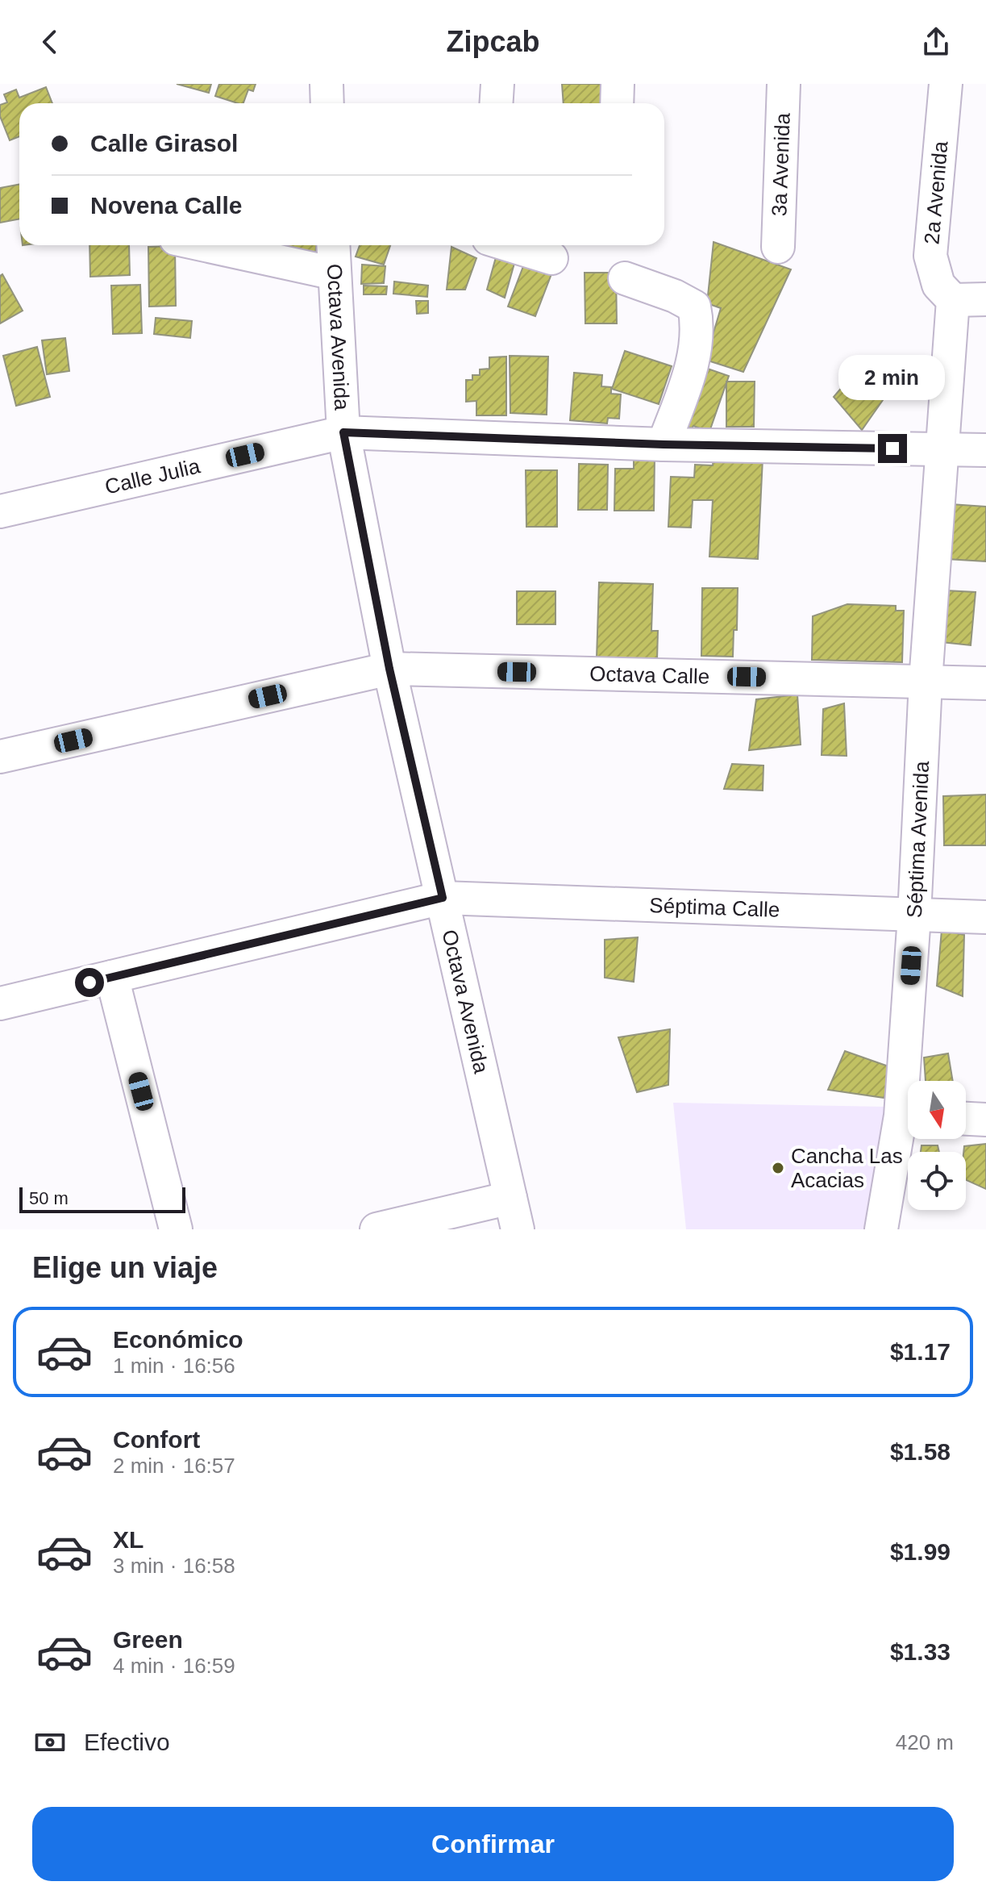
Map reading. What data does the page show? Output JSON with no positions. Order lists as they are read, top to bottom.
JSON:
{
  "streets": {
    "street": [
      "3a Avenida",
      "2a Avenida",
      "Octava Avenida",
      "Calle Julia",
      "Octava Calle",
      "Séptima Avenida",
      "Séptima Calle"
    ]
  },
  "crossings": [
    ["Octava Avenida", "Calle Julia"],
    ["Octava Avenida", "Octava Calle"],
    ["Octava Avenida", "Séptima Calle"],
    ["Calle Julia", "Séptima Avenida"],
    ["Octava Calle", "Séptima Avenida"],
    ["Séptima Avenida", "Séptima Calle"]
  ],
  "places": ["Cancha Las Acacias"],
  "scale_bar": "50 m",
  "north": "bottom",
  "page": {
    "header": "Zipcab",
    "banner": ["Calle Girasol", "Novena Calle"],
    "bubble": "2 min",
    "scale": "50 m",
    "heading": "Elige un viaje",
    "list": [
      {
        "name": "Económico",
        "note": "1 min · 16:56",
        "value": "$1.17"
      },
      {
        "name": "Confort",
        "note": "2 min · 16:57",
        "value": "$1.58"
      },
      {
        "name": "XL",
        "note": "3 min · 16:58",
        "value": "$1.99"
      },
      {
        "name": "Green",
        "note": "4 min · 16:59",
        "value": "$1.33"
      }
    ],
    "pay": ["Efectivo", "420 m"],
    "buttons": "Confirmar"
  }
}
